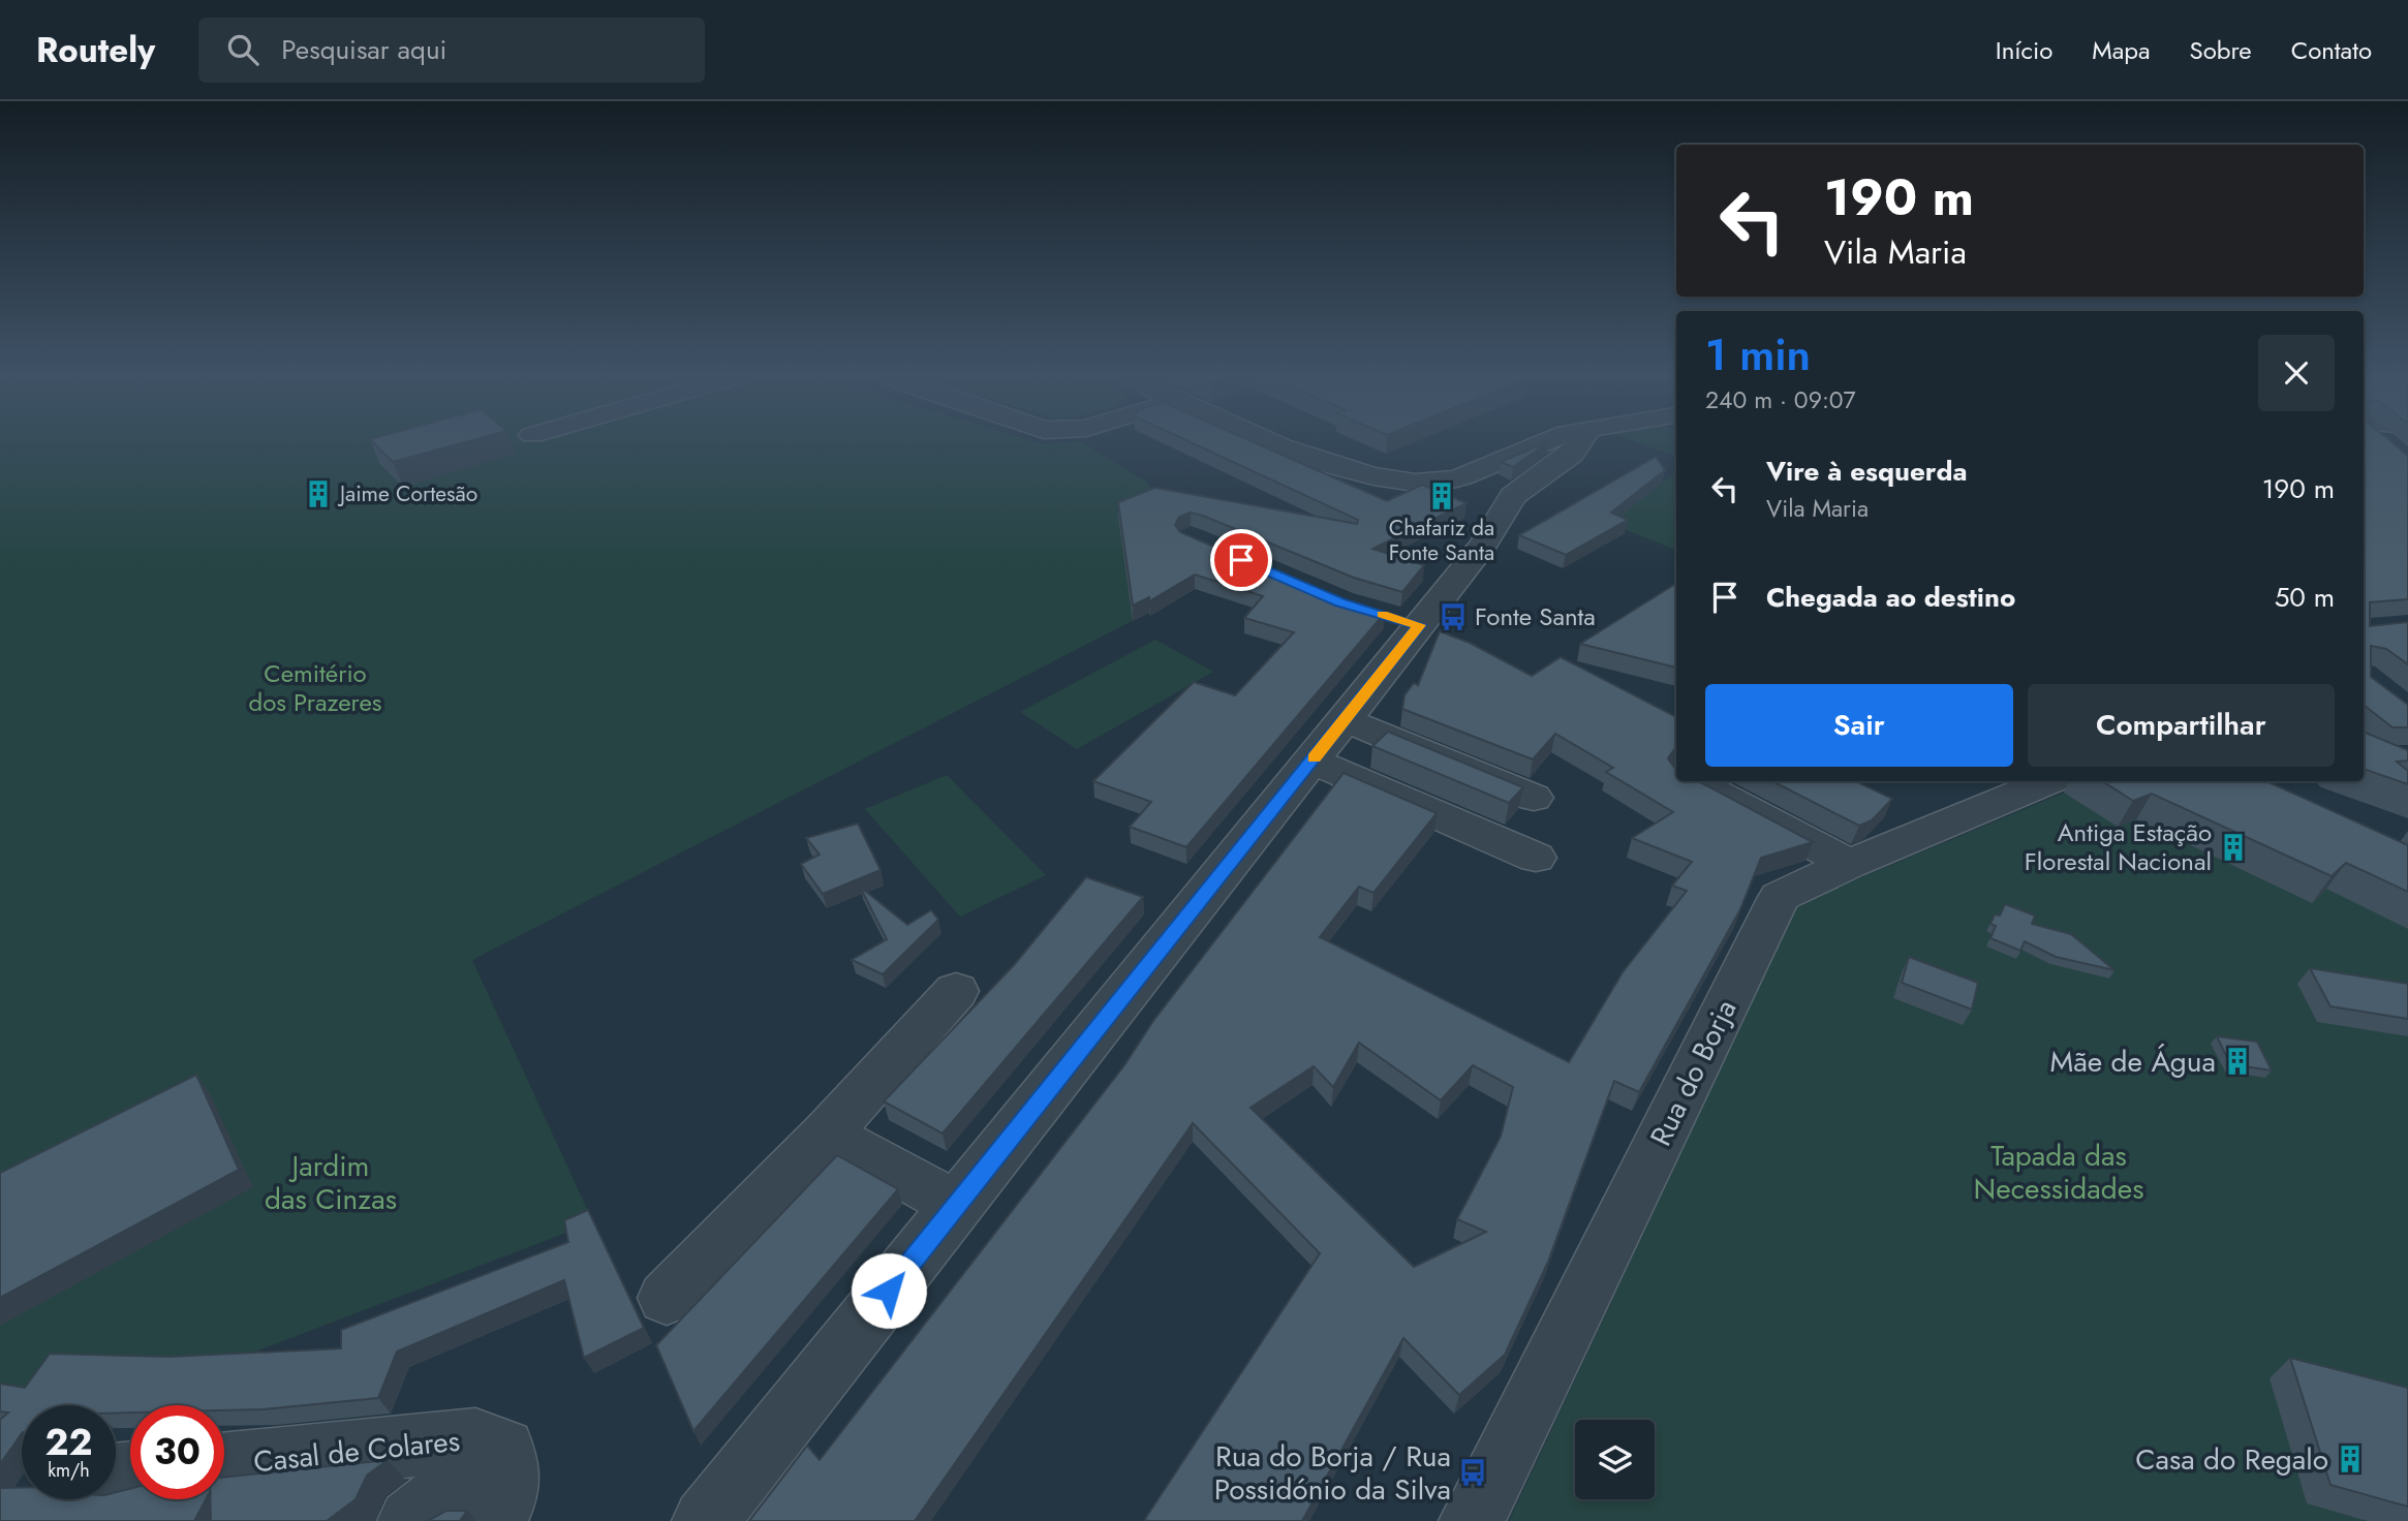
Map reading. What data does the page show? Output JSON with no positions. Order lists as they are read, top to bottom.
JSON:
{
  "streets": {
    "street": ["Rua do Borja", "Casal de Colares"]
  },
  "parks": ["Cemitério dos Prazeres", "Tapada das Necessidades", "Jardim das Cinzas"],
  "places": {
    "building": [
      "Jaime Cortesão",
      "Chafariz da Fonte Santa",
      "Antiga Estação Florestal Nacional",
      "Mãe de Água",
      "Casa do Regalo"
    ],
    "bus stop": ["Fonte Santa", "Rua do Borja / Rua Possidónio da Silva"]
  },
  "page": {
    "header": "Routely",
    "search": "Pesquisar aqui",
    "nav": [
      "Início",
      "Mapa",
      "Sobre",
      "Contato"
    ],
    "turn": ["190 m", "Vila Maria"],
    "heading": ["1 min", "240 m · 09:07"],
    "list": [
      {
        "name": "Vire à esquerda",
        "note": "Vila Maria",
        "value": "190 m"
      },
      {
        "name": "Chegada ao destino",
        "value": "50 m"
      }
    ],
    "buttons": ["Sair", "Compartilhar"],
    "speed": "22 km/h",
    "limit": "30"
  }
}
